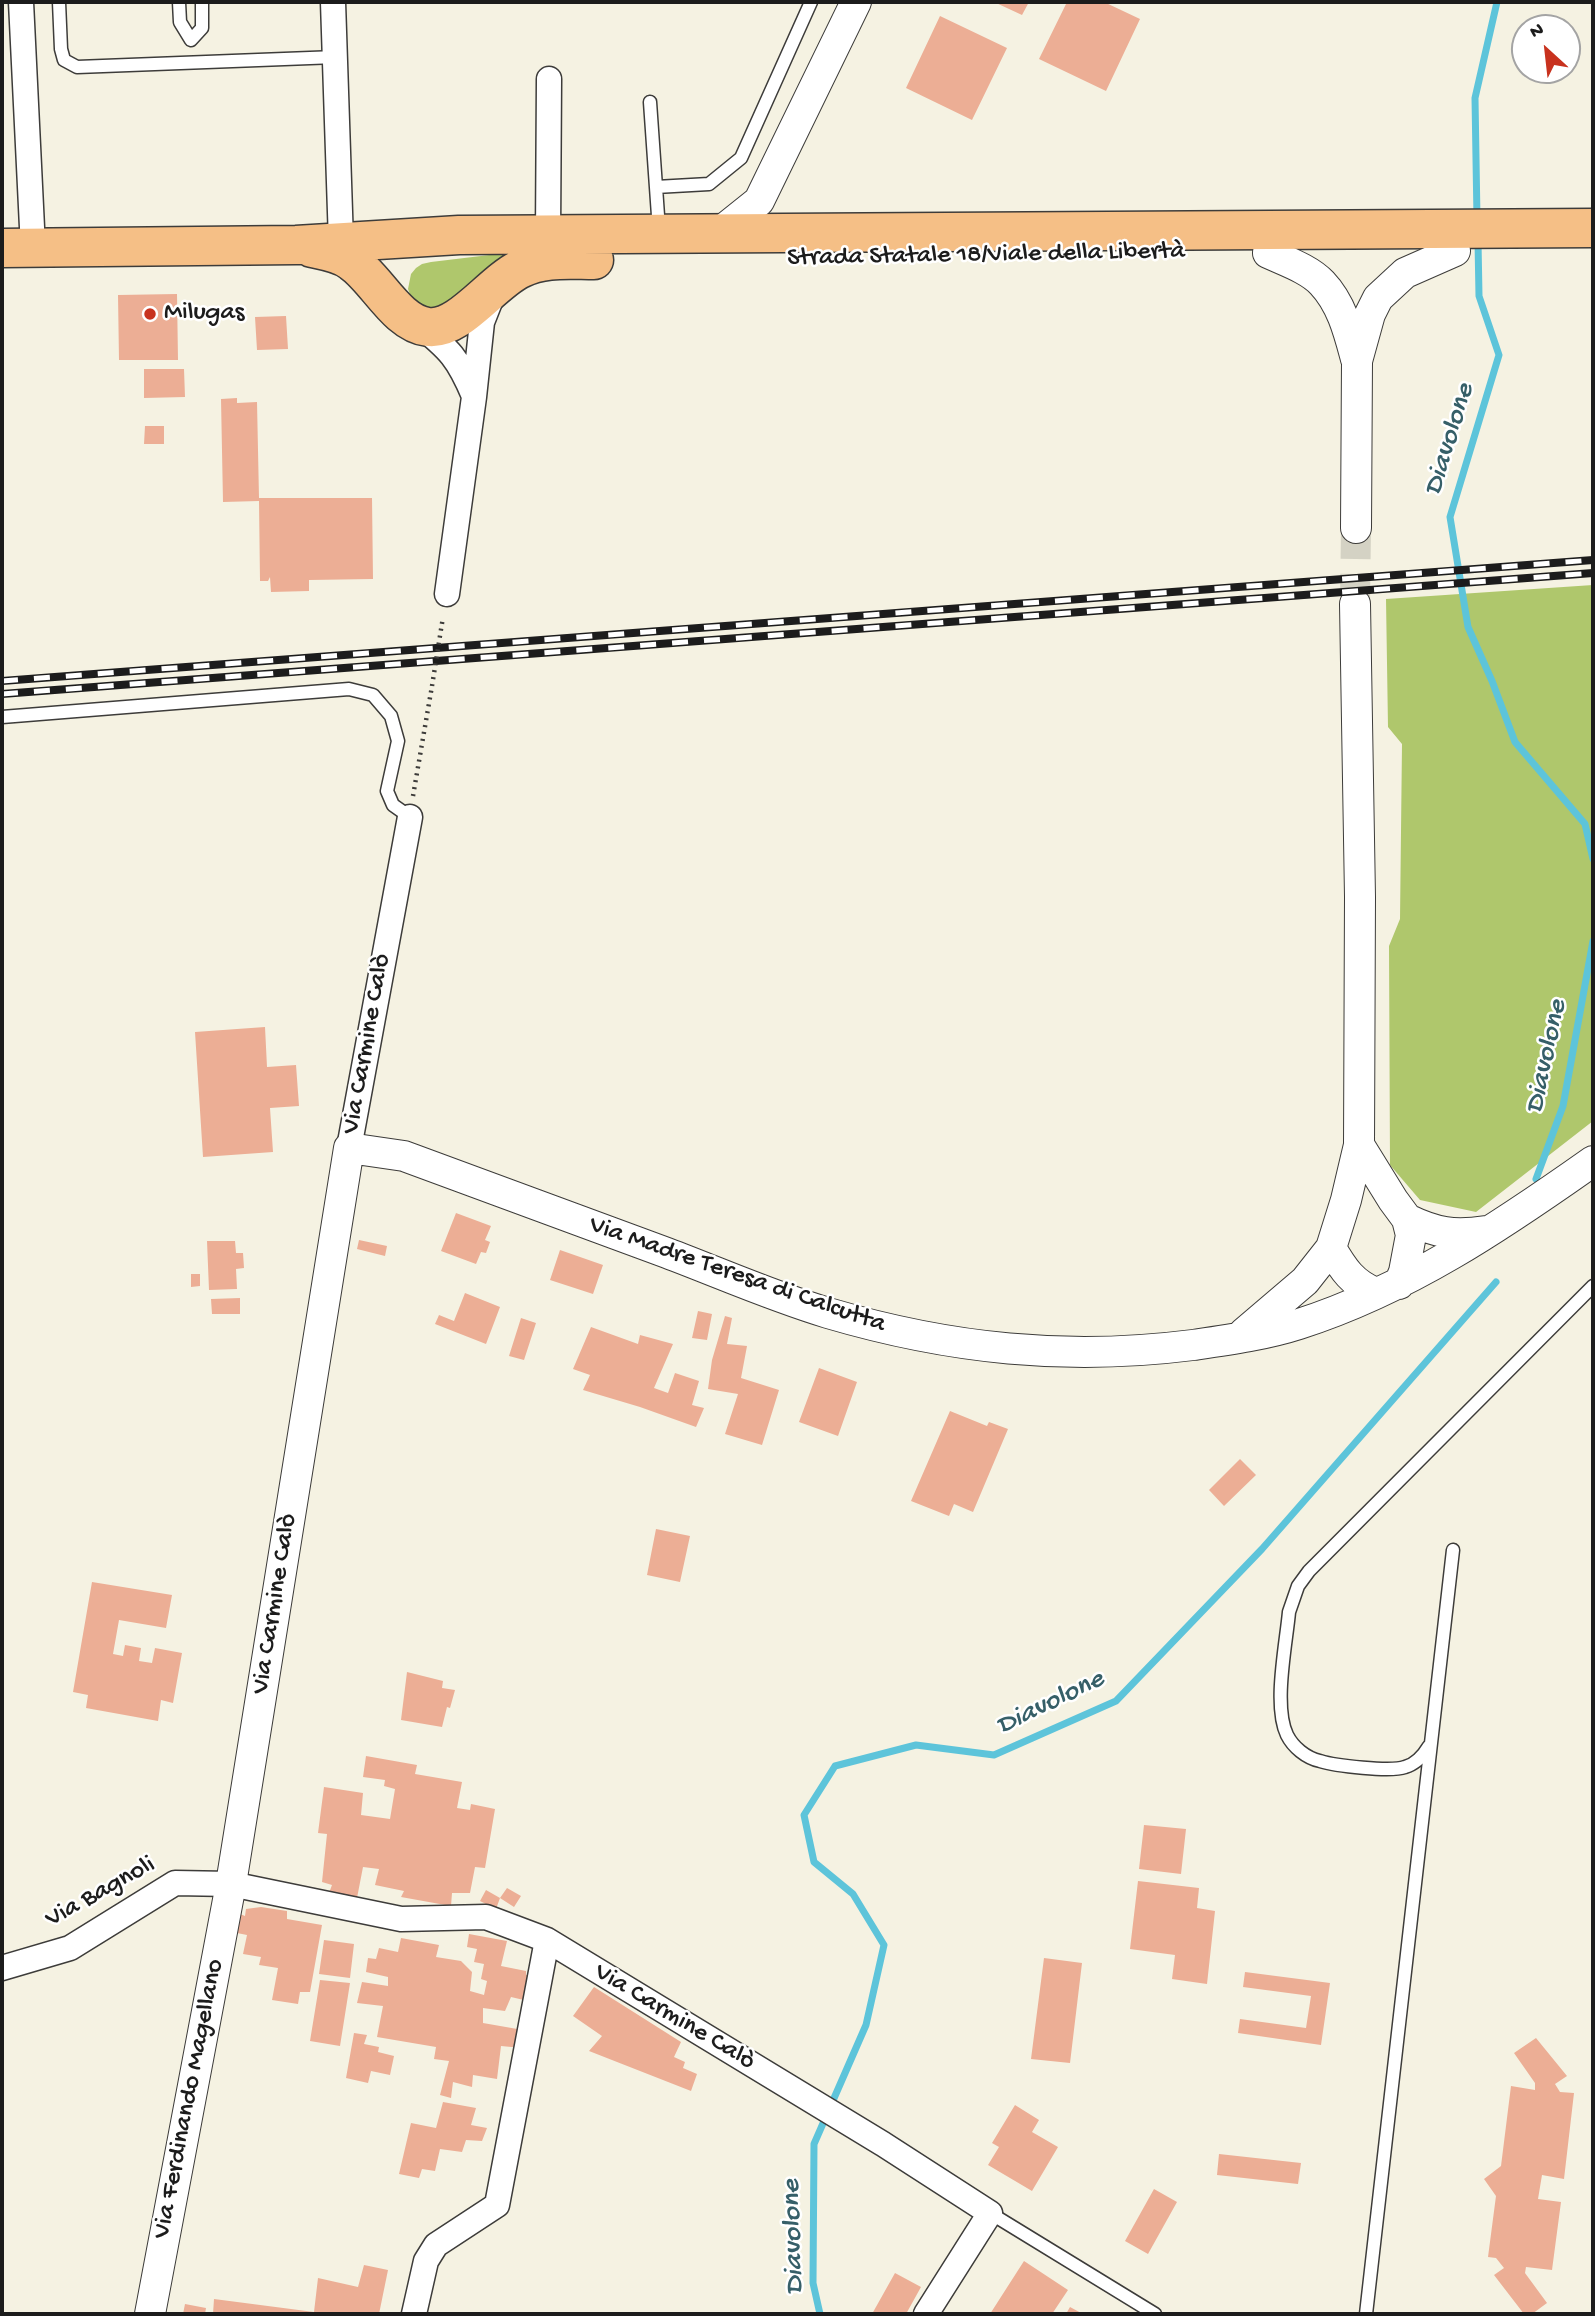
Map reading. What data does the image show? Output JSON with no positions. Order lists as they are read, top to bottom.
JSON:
{
  "streets": {
    "main road": ["Strada Statale 18/Viale della Libertà"],
    "street": [
      "Via Carmine Calò",
      "Via Madre Teresa di Calcutta",
      "Via Bagnoli",
      "Via Ferdinando Magellano"
    ]
  },
  "crossings": [
    ["Via Carmine Calò", "Via Madre Teresa di Calcutta"],
    ["Via Carmine Calò", "Via Bagnoli"],
    ["Via Carmine Calò", "Via Ferdinando Magellano"],
    ["Via Bagnoli", "Via Ferdinando Magellano"]
  ],
  "water": ["Diavolone"],
  "places": ["Milugas"],
  "north": "top left"
}
